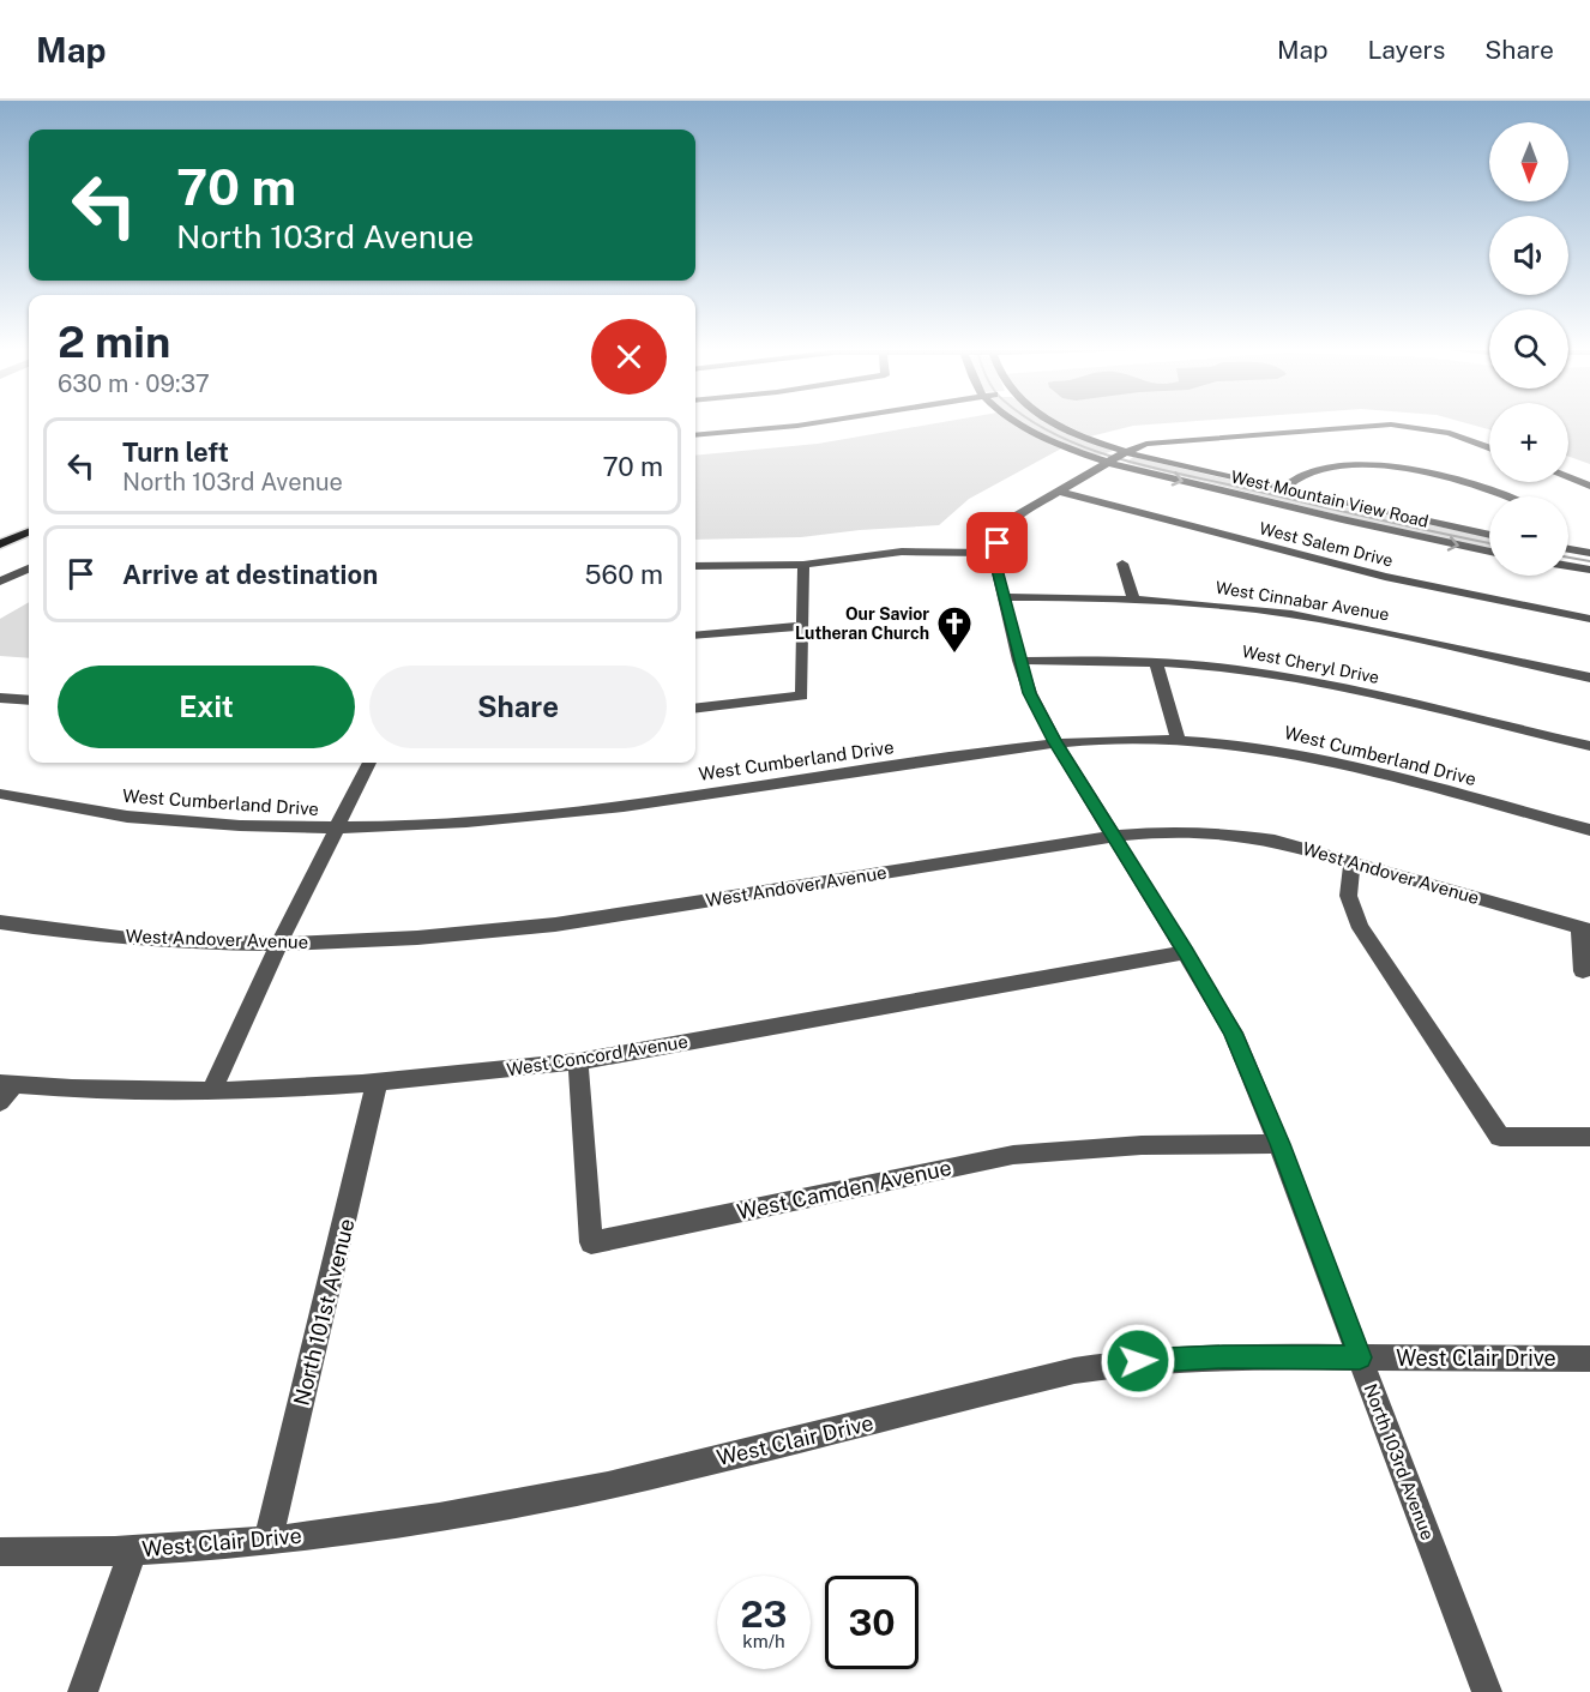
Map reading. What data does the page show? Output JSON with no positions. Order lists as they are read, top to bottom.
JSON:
{
  "streets": {
    "street": [
      "West Mountain View Road",
      "West Salem Drive",
      "West Cinnabar Avenue",
      "West Cheryl Drive",
      "West Cumberland Drive",
      "West Andover Avenue",
      "West Concord Avenue",
      "West Camden Avenue",
      "North 101st Avenue",
      "West Clair Drive",
      "North 103rd Avenue"
    ]
  },
  "crossings": [
    ["West Cinnabar Avenue", "North 103rd Avenue"],
    ["West Cheryl Drive", "North 103rd Avenue"],
    ["West Cumberland Drive", "North 103rd Avenue"],
    ["West Andover Avenue", "North 103rd Avenue"],
    ["West Concord Avenue", "West Camden Avenue"],
    ["West Concord Avenue", "North 101st Avenue"],
    ["West Concord Avenue", "North 103rd Avenue"],
    ["West Camden Avenue", "North 103rd Avenue"],
    ["North 101st Avenue", "West Clair Drive"],
    ["West Clair Drive", "North 103rd Avenue"]
  ],
  "places": {
    "church": ["Our Savior Lutheran Church"]
  },
  "north": "bottom",
  "page": {
    "header": "Map",
    "nav": ["Map", "Layers", "Share"],
    "map_buttons": ["+", "−"],
    "turn": ["70 m", "North 103rd Avenue"],
    "heading": ["2 min", "630 m · 09:37"],
    "list": [
      {
        "name": "Turn left",
        "note": "North 103rd Avenue",
        "value": "70 m"
      },
      {
        "name": "Arrive at destination",
        "value": "560 m"
      }
    ],
    "buttons": ["Exit", "Share"],
    "speed": "23 km/h",
    "limit": "30"
  }
}
